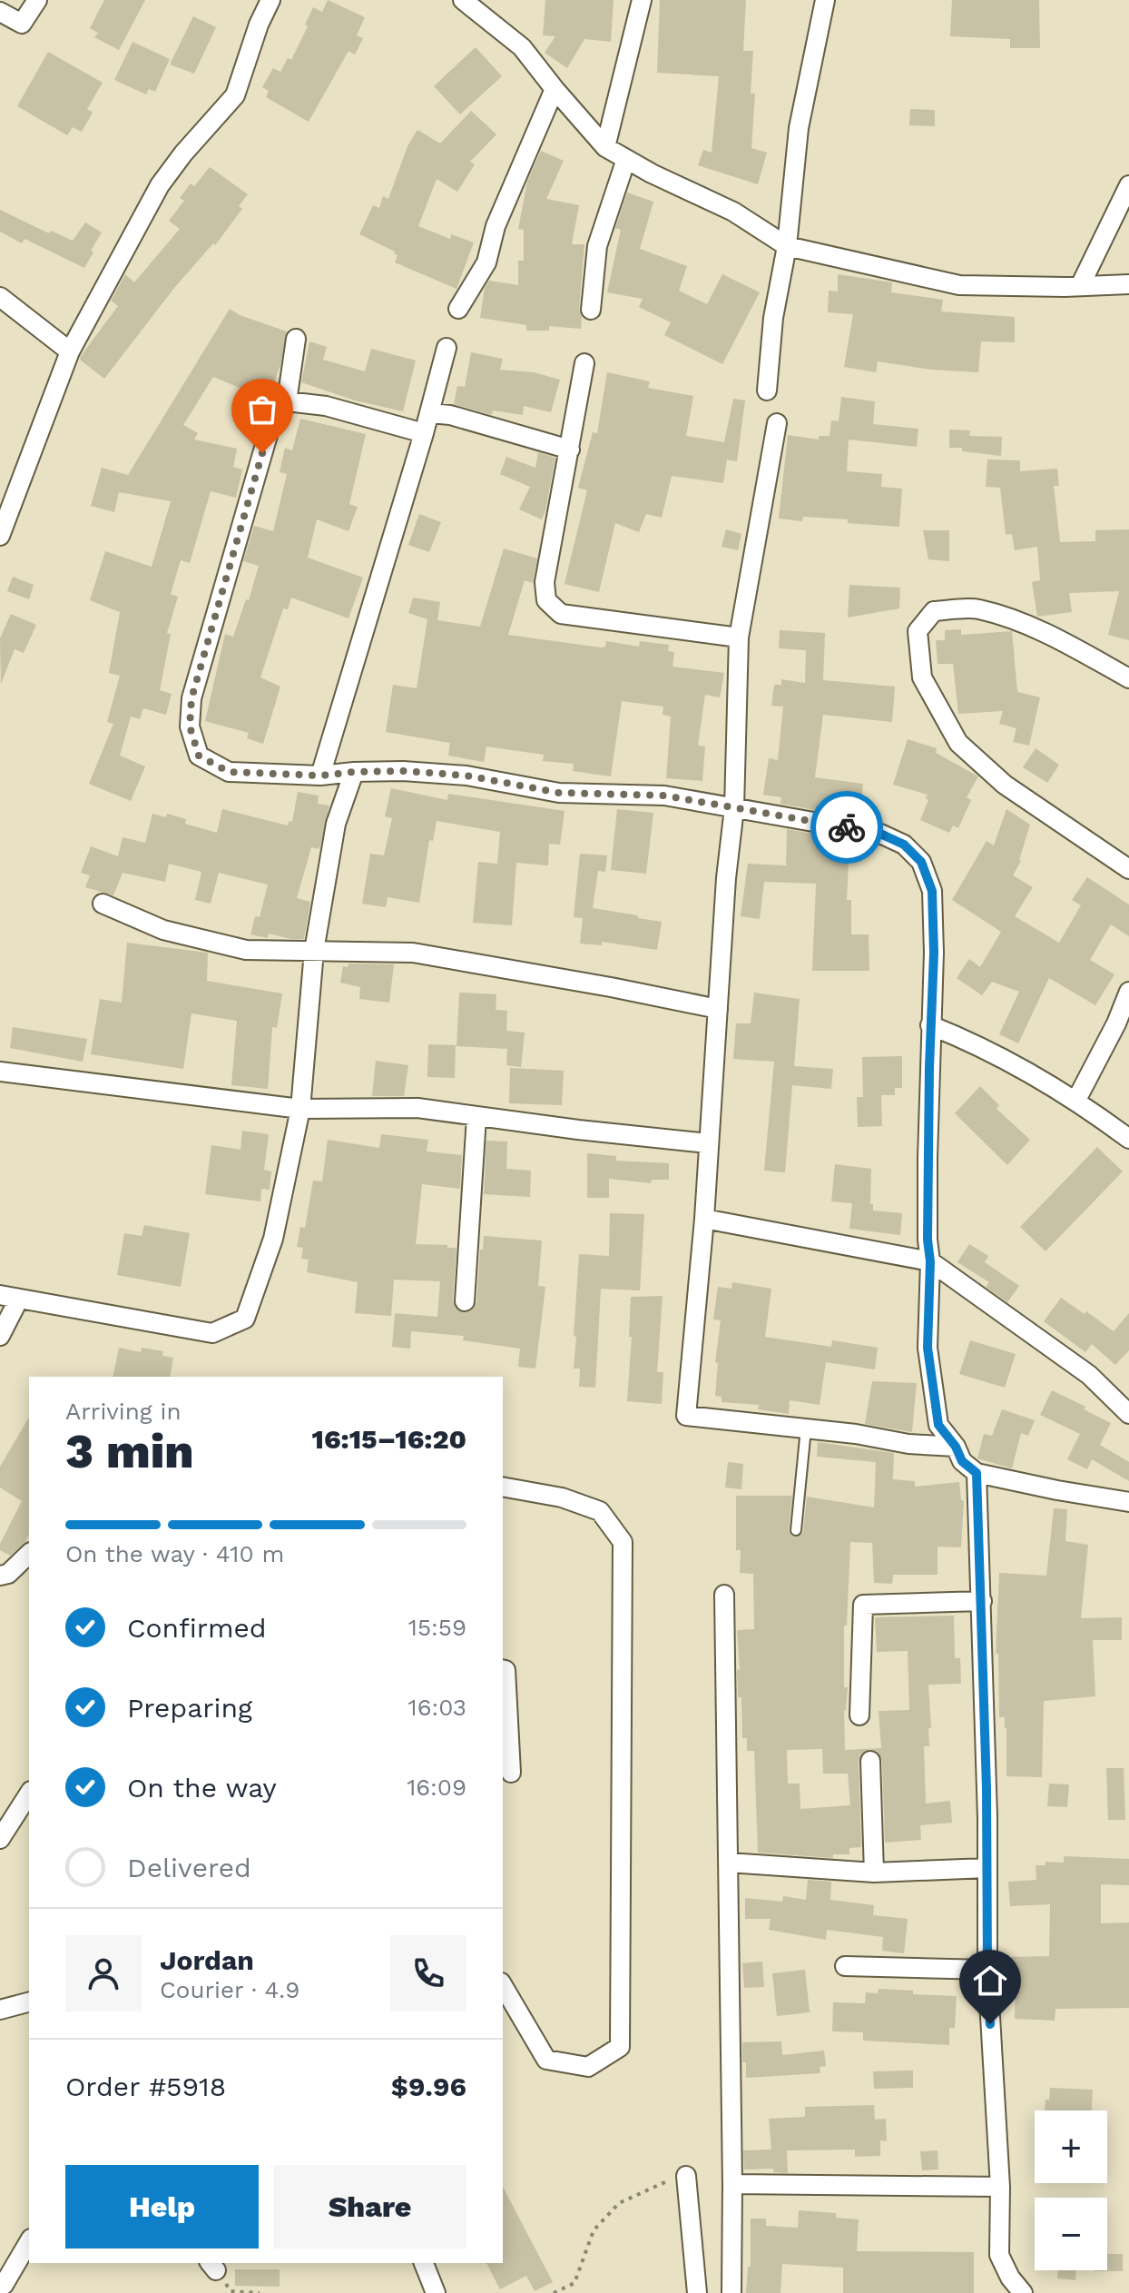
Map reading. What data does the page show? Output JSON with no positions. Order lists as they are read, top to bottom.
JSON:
{
  "page": {
    "heading": ["3 min", "Arriving in", "16:15–16:20"],
    "panel": [
      "Jordan",
      "Courier · 4.9",
      "Order #5918",
      "$9.96"
    ],
    "bar": "On the way · 410 m",
    "list": [
      ["Confirmed", "15:59"],
      ["Preparing", "16:03"],
      ["On the way", "16:09"],
      "Delivered"
    ],
    "map_buttons": ["+", "−"],
    "buttons": ["Help", "Share"]
  }
}
